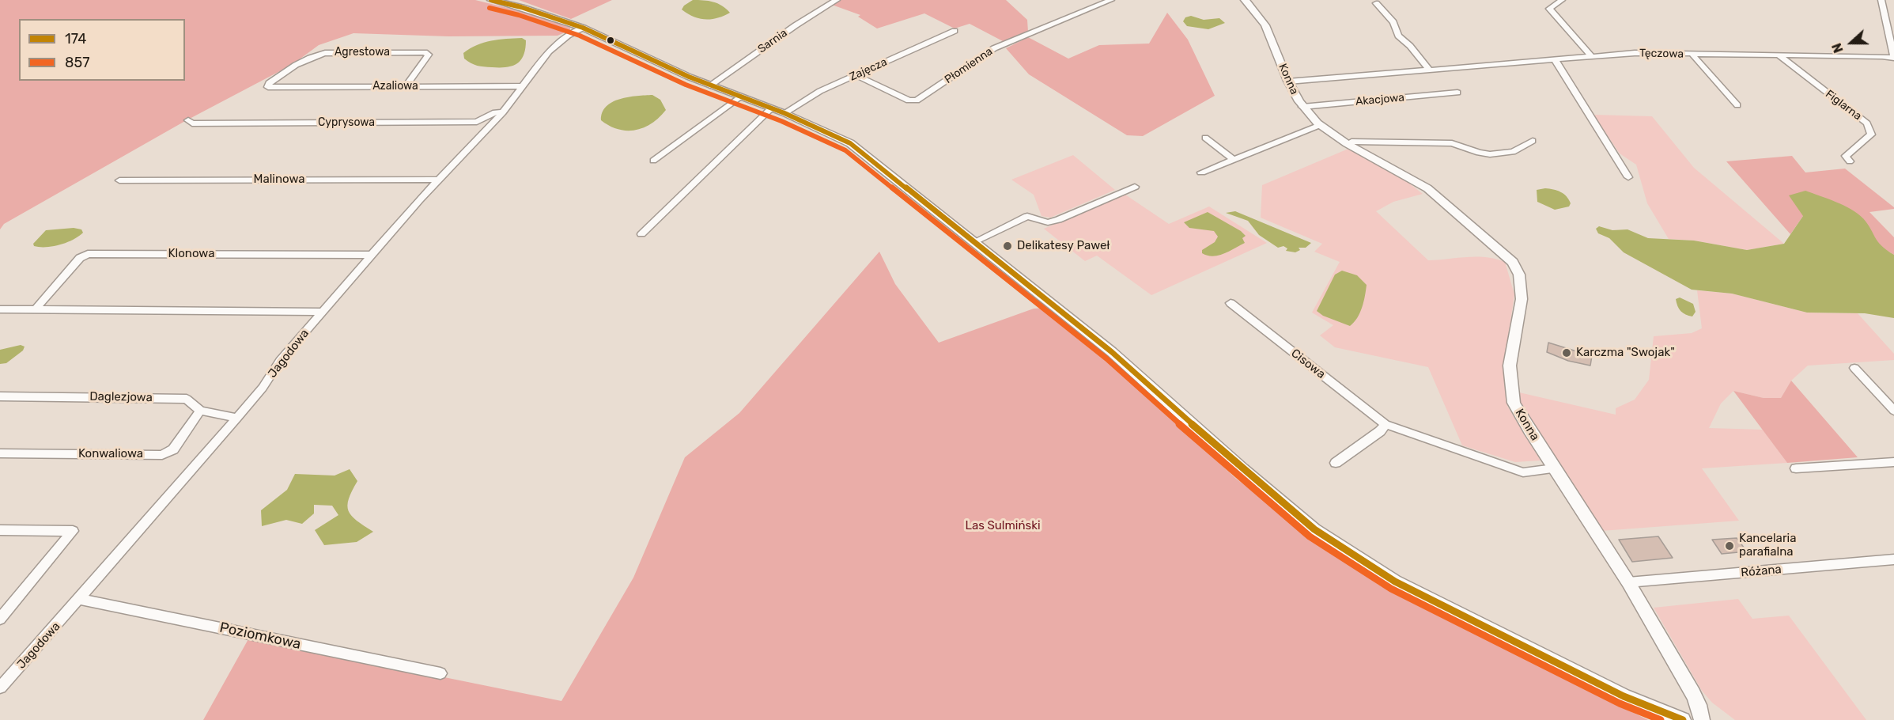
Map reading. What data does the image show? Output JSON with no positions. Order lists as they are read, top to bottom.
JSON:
{
  "streets": {
    "street": [
      "Sarnia",
      "Agrestowa",
      "Tęczowa",
      "Płomienna",
      "Zajęcza",
      "Konna",
      "Azaliowa",
      "Akacjowa",
      "Figlarna",
      "Cyprysowa",
      "Malinowa",
      "Klonowa",
      "Jagodowa",
      "Cisowa",
      "Daglezjowa",
      "Konwaliowa",
      "Różana",
      "Poziomkowa"
    ]
  },
  "crossings": [
    ["Agrestowa", "Azaliowa"],
    ["Tęczowa", "Konna"],
    ["Tęczowa", "Figlarna"],
    ["Płomienna", "Zajęcza"],
    ["Konna", "Akacjowa"],
    ["Konna", "Cisowa"],
    ["Konna", "Różana"],
    ["Azaliowa", "Jagodowa"],
    ["Cyprysowa", "Jagodowa"],
    ["Malinowa", "Jagodowa"],
    ["Klonowa", "Jagodowa"],
    ["Jagodowa", "Daglezjowa"],
    ["Jagodowa", "Poziomkowa"],
    ["Daglezjowa", "Konwaliowa"]
  ],
  "parks": ["Las Sulmiński"],
  "places": ["Delikatesy Paweł", "Karczma \"Swojak\"", "Kancelaria parafialna"],
  "lines": ["transit line 174", "transit line 857"],
  "legend": ["174", "857"],
  "north": "left"
}
